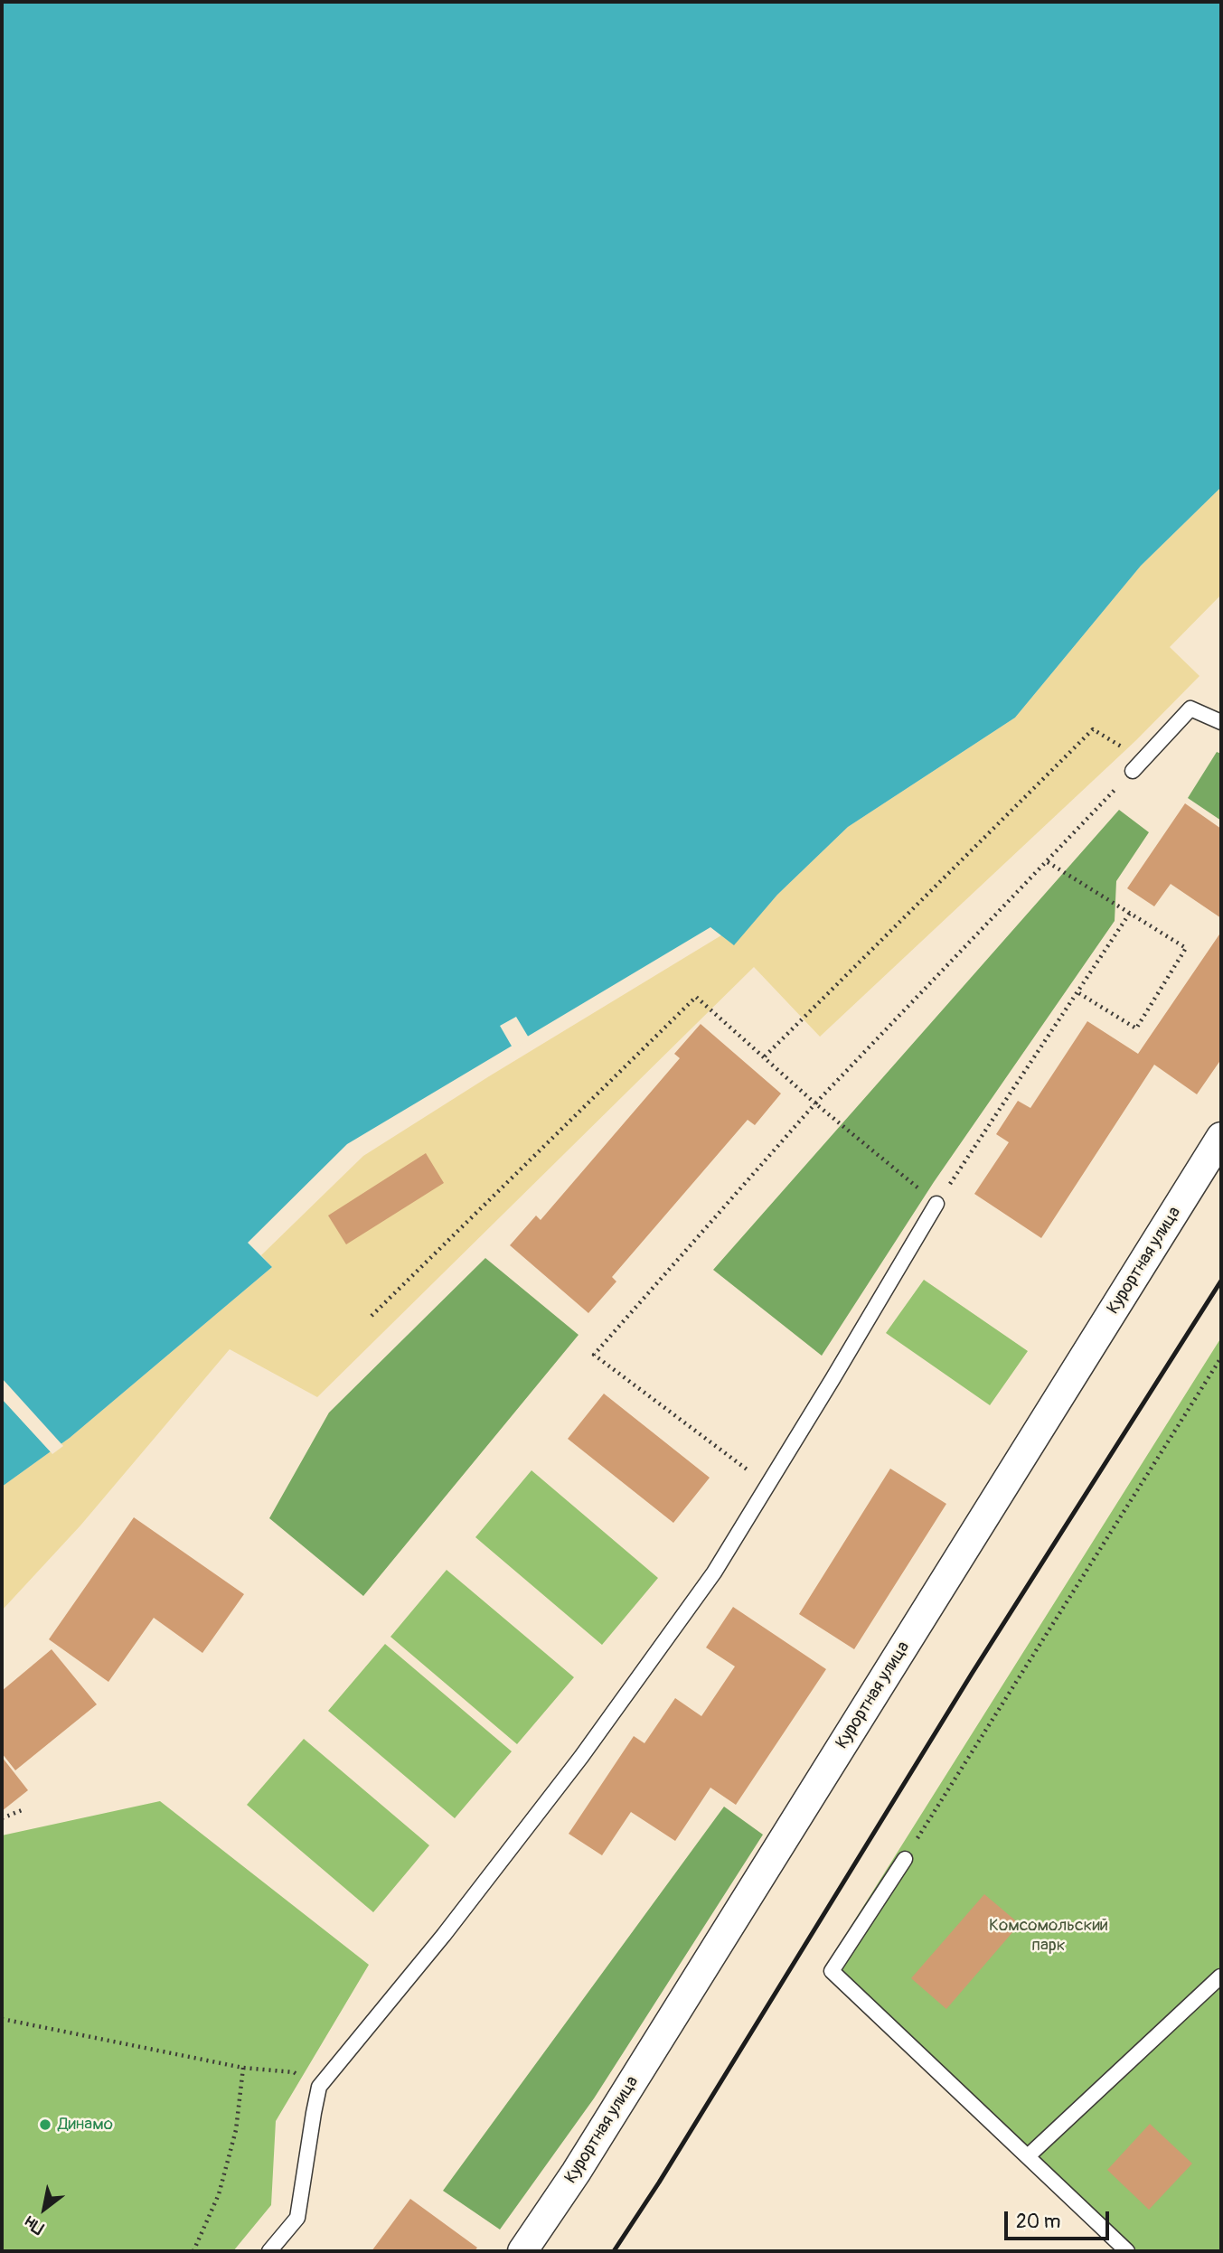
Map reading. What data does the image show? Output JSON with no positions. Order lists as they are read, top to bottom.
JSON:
{
  "streets": {
    "street": ["Курортная улица"]
  },
  "parks": ["Комсомольский парк"],
  "places": ["Динамо"],
  "scale_bar": "20 m",
  "north": "bottom left"
}
